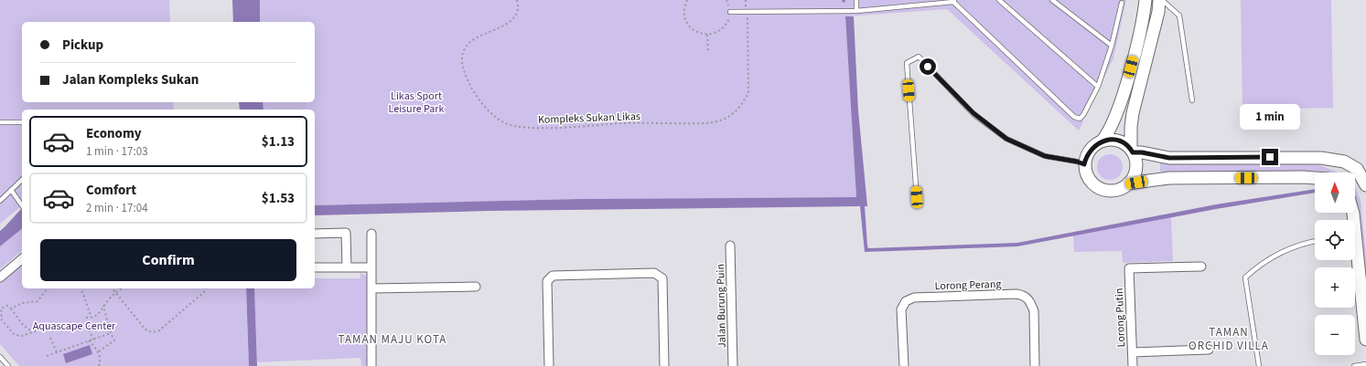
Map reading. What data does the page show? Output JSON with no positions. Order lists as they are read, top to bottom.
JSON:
{
  "streets": {
    "street": ["Lorong Perang", "Jalan Burung Puin", "Lorong Putin"],
    "path": ["Kompleks Sukan Likas"]
  },
  "districts": ["TAMAN ORCHID VILLA", "TAMAN MAJU KOTA"],
  "parks": ["Likas Sport Leisure Park", "Aquascape Center"],
  "north": "top",
  "page": {
    "banner": ["Pickup", "Jalan Kompleks Sukan"],
    "bubble": "1 min",
    "list": [
      {
        "name": "Economy",
        "note": "1 min · 17:03",
        "value": "$1.13"
      },
      {
        "name": "Comfort",
        "note": "2 min · 17:04",
        "value": "$1.53"
      }
    ],
    "map_buttons": ["+", "−"],
    "buttons": "Confirm"
  }
}
